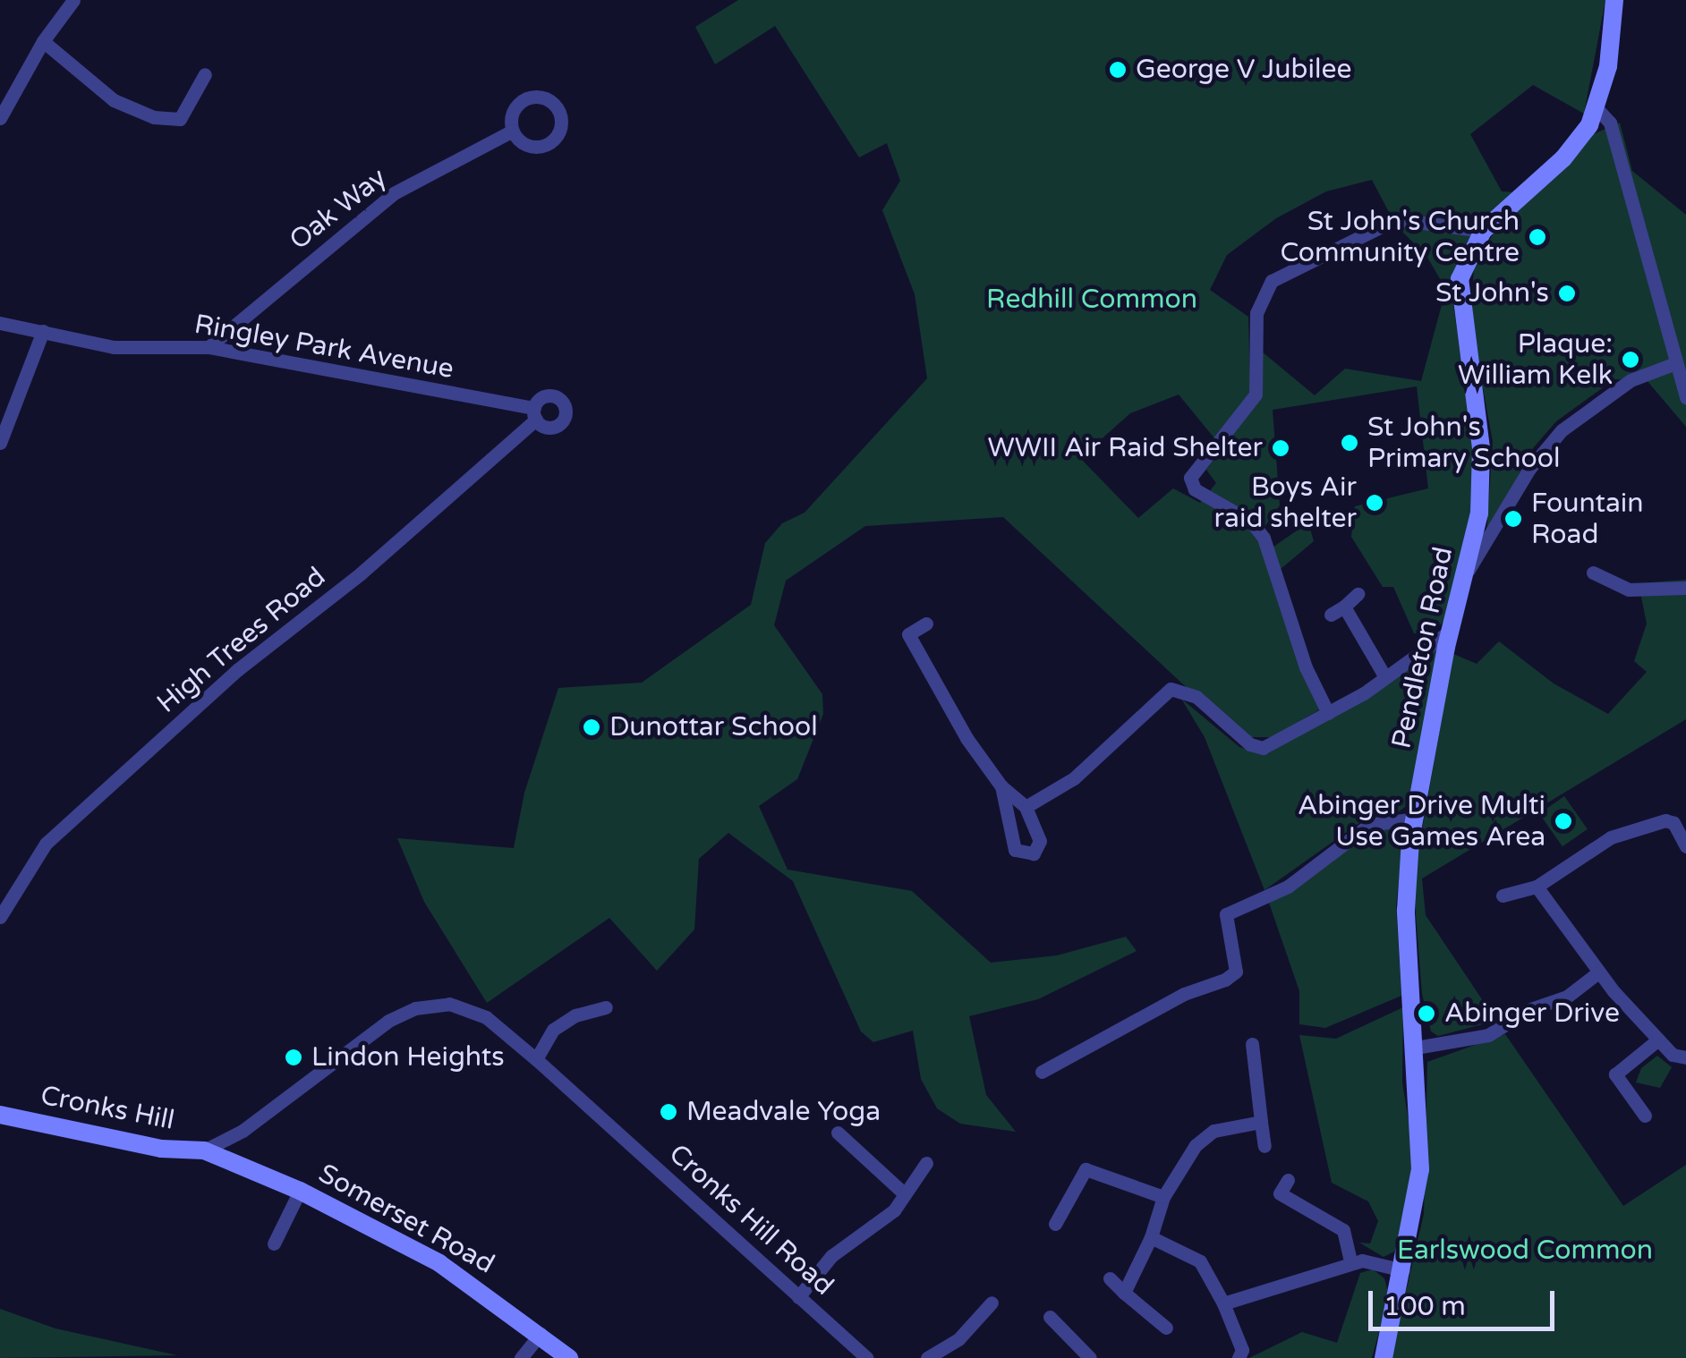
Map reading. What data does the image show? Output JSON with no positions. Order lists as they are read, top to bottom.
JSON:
{
  "streets": {
    "street": [
      "Oak Way",
      "Ringley Park Avenue",
      "High Trees Road",
      "Pendleton Road",
      "Cronks Hill",
      "Somerset Road",
      "Cronks Hill Road"
    ]
  },
  "crossings": [
    ["Oak Way", "Ringley Park Avenue"],
    ["Ringley Park Avenue", "High Trees Road"],
    ["Cronks Hill", "Somerset Road"],
    ["Cronks Hill", "Cronks Hill Road"],
    ["Somerset Road", "Cronks Hill Road"]
  ],
  "parks": ["Redhill Common", "Earlswood Common"],
  "places": [
    "George V Jubilee",
    "St John's Church Community Centre",
    "St John's",
    "Plaque: William Kelk",
    "St John's Primary School",
    "WWII Air Raid Shelter",
    "Boys Air raid shelter",
    "Fountain Road",
    "Dunottar School",
    "Abinger Drive Multi Use Games Area",
    "Abinger Drive",
    "Lindon Heights",
    "Meadvale Yoga"
  ],
  "scale_bar": "100 m"
}
